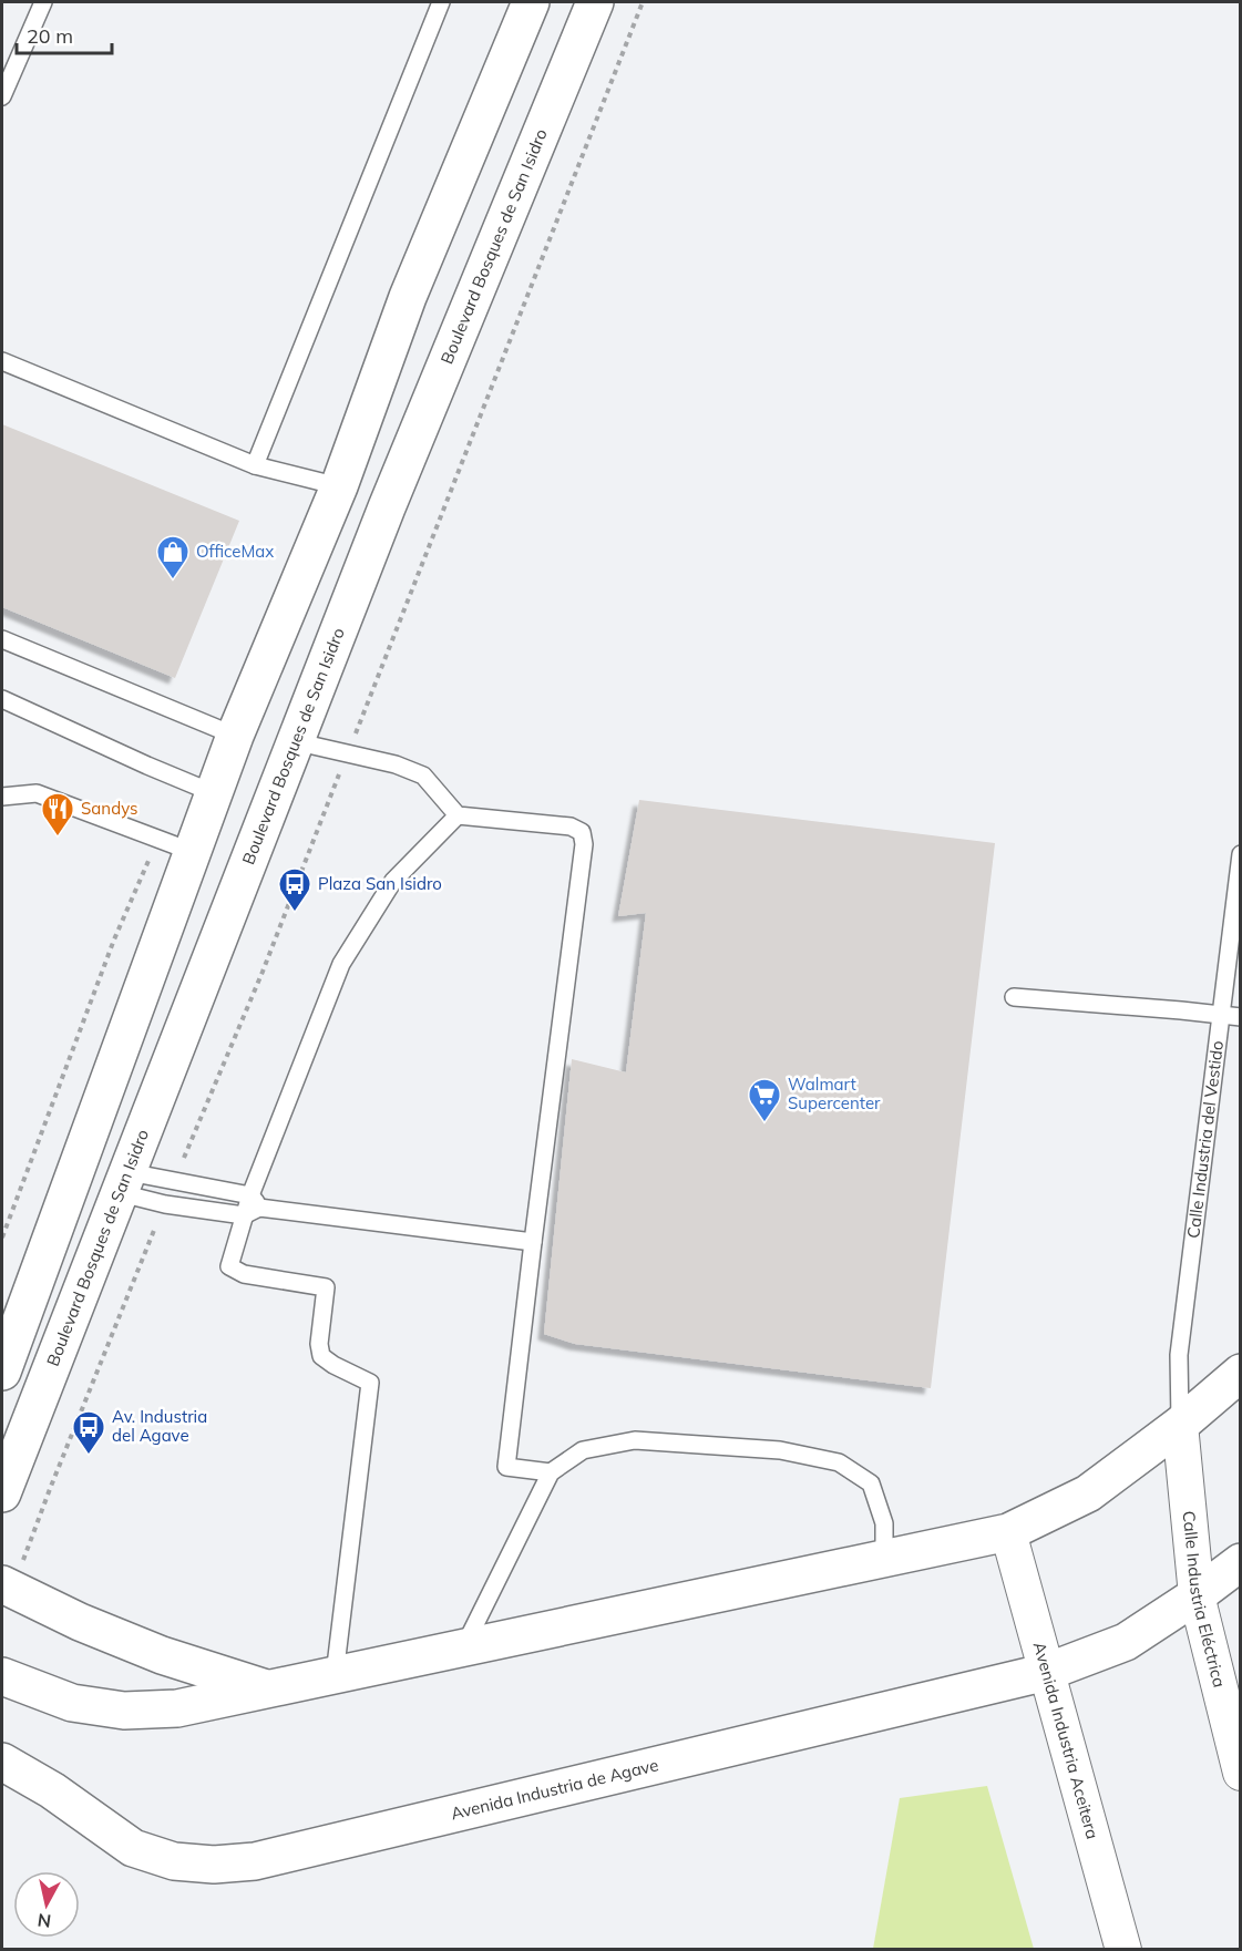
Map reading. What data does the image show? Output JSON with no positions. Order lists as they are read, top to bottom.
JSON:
{
  "streets": {
    "main road": ["Boulevard Bosques de San Isidro", "Avenida Industria de Agave"],
    "street": ["Calle Industria Eléctrica", "Avenida Industria Aceitera"],
    "lane": ["Calle Industria del Vestido"]
  },
  "crossings": [
    ["Calle Industria del Vestido", "Calle Industria Eléctrica"],
    ["Calle Industria Eléctrica", "Avenida Industria de Agave"],
    ["Avenida Industria Aceitera", "Avenida Industria de Agave"]
  ],
  "places": {
    "shop": ["OfficeMax"],
    "restaurant": ["Sandys"],
    "bus stop": ["Plaza San Isidro", "Av. Industria del Agave"],
    "supermarket": ["Walmart Supercenter"]
  },
  "scale_bar": "20 m",
  "north": "bottom"
}
